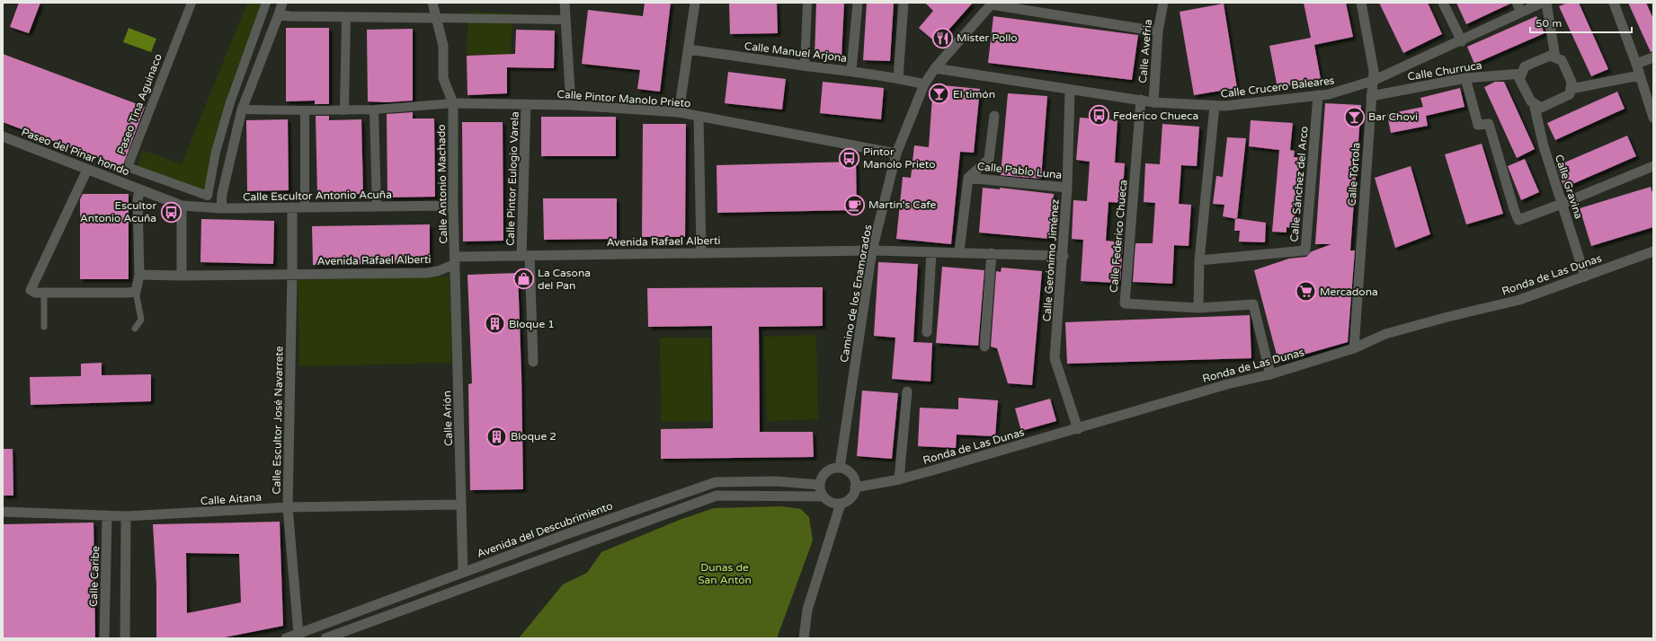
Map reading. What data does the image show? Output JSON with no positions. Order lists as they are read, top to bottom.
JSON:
{
  "streets": {
    "street": [
      "Calle Avefria",
      "Calle Manuel Arjona",
      "Calle Churruca",
      "Calle Crucero Baleares",
      "Calle Pintor Manolo Prieto",
      "Paseo Tina Aguinaco",
      "Paseo del Pinar hondo",
      "Calle Pablo Luna",
      "Calle Tórtola",
      "Calle Pintor Eulogio Varela",
      "Calle Antonio Machado",
      "Calle Sánchez del Arco",
      "Calle Gravina",
      "Calle Escultor Antonio Acuña",
      "Calle Federico Chueca",
      "Avenida Rafael Alberti",
      "Calle Gerónimo Jiménez",
      "Ronda de Las Dunas",
      "Camino de los Enamorados",
      "Calle Arión",
      "Calle Escultor José Navarrete",
      "Calle Aitana",
      "Avenida del Descubrimiento",
      "Calle Caribe"
    ]
  },
  "crossings": [
    ["Calle Avefria", "Calle Crucero Baleares"],
    ["Calle Manuel Arjona", "Camino de los Enamorados"],
    ["Calle Churruca", "Calle Tórtola"],
    ["Calle Churruca", "Calle Gravina"],
    ["Calle Crucero Baleares", "Calle Tórtola"],
    ["Calle Crucero Baleares", "Calle Sánchez del Arco"],
    ["Calle Crucero Baleares", "Calle Federico Chueca"],
    ["Calle Crucero Baleares", "Calle Gerónimo Jiménez"],
    ["Calle Crucero Baleares", "Camino de los Enamorados"],
    ["Calle Pintor Manolo Prieto", "Calle Pintor Eulogio Varela"],
    ["Calle Pintor Manolo Prieto", "Calle Antonio Machado"],
    ["Calle Pintor Manolo Prieto", "Camino de los Enamorados"],
    ["Paseo del Pinar hondo", "Calle Escultor Antonio Acuña"],
    ["Calle Pablo Luna", "Calle Gerónimo Jiménez"],
    ["Calle Tórtola", "Ronda de Las Dunas"],
    ["Calle Pintor Eulogio Varela", "Avenida Rafael Alberti"],
    ["Calle Antonio Machado", "Calle Escultor Antonio Acuña"],
    ["Calle Antonio Machado", "Avenida Rafael Alberti"],
    ["Calle Antonio Machado", "Calle Arión"],
    ["Calle Gravina", "Ronda de Las Dunas"],
    ["Calle Escultor Antonio Acuña", "Calle Escultor José Navarrete"],
    ["Calle Federico Chueca", "Ronda de Las Dunas"],
    ["Avenida Rafael Alberti", "Calle Gerónimo Jiménez"],
    ["Avenida Rafael Alberti", "Camino de los Enamorados"],
    ["Avenida Rafael Alberti", "Calle Arión"],
    ["Avenida Rafael Alberti", "Calle Escultor José Navarrete"],
    ["Calle Gerónimo Jiménez", "Ronda de Las Dunas"],
    ["Ronda de Las Dunas", "Camino de los Enamorados"],
    ["Ronda de Las Dunas", "Avenida del Descubrimiento"],
    ["Camino de los Enamorados", "Avenida del Descubrimiento"],
    ["Calle Arión", "Calle Aitana"],
    ["Calle Arión", "Avenida del Descubrimiento"],
    ["Calle Escultor José Navarrete", "Calle Aitana"],
    ["Calle Escultor José Navarrete", "Avenida del Descubrimiento"],
    ["Calle Aitana", "Calle Caribe"]
  ],
  "parks": ["Dunas de San Antón"],
  "places": {
    "restaurant": ["Mister Pollo"],
    "bar": ["El timón", "Bar Chovi"],
    "bus stop": ["Federico Chueca", "Pintor Manolo Prieto", "Escultor Antonio Acuña"],
    "cafe": ["Martin's Cafe"],
    "shop": ["La Casona del Pan"],
    "supermarket": ["Mercadona"],
    "building": ["Bloque 1", "Bloque 2"]
  },
  "scale_bar": "50 m"
}
